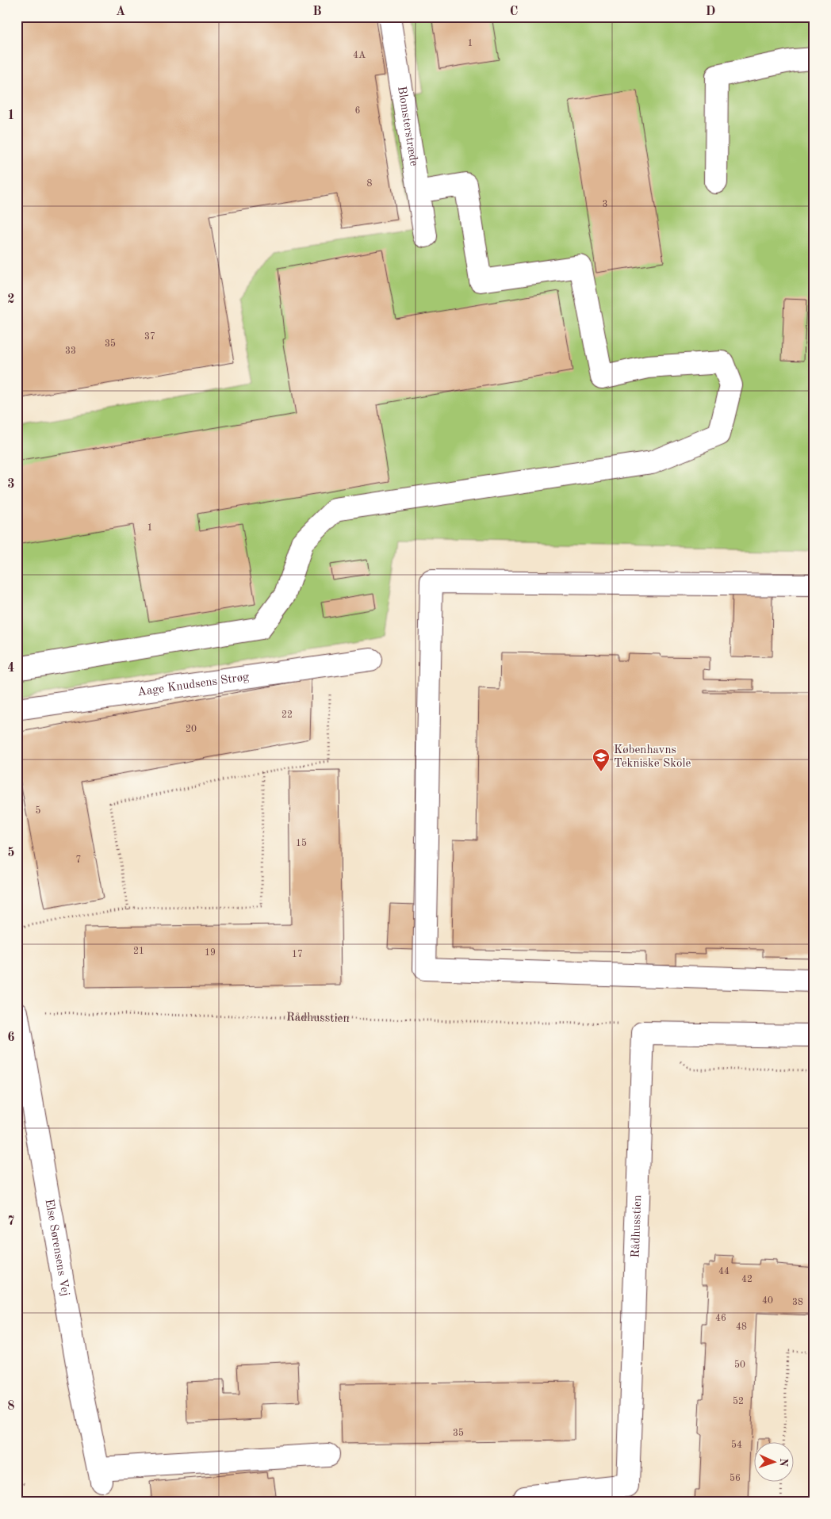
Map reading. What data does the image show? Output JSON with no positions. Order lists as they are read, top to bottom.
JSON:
{
  "streets": {
    "street": [
      "Blomsterstræde",
      "Aage Knudsens Strøg",
      "Rådhusstien",
      "Else Sørensens Vej"
    ]
  },
  "places": {
    "school or university": ["Københavns Tekniske Skole"]
  },
  "house_numbers": [
    "1",
    "4A",
    "6",
    "8",
    "3",
    "37",
    "35",
    "33",
    "1",
    "22",
    "20",
    "5",
    "15",
    "7",
    "21",
    "19",
    "17",
    "44",
    "42",
    "40",
    "38",
    "46",
    "48",
    "50",
    "52",
    "35",
    "54",
    "56"
  ],
  "north": "right",
  "grid": {
    "columns": [
      "A",
      "B",
      "C",
      "D"
    ],
    "rows": [
      "1",
      "2",
      "3",
      "4",
      "5",
      "6",
      "7",
      "8"
    ]
  }
}
